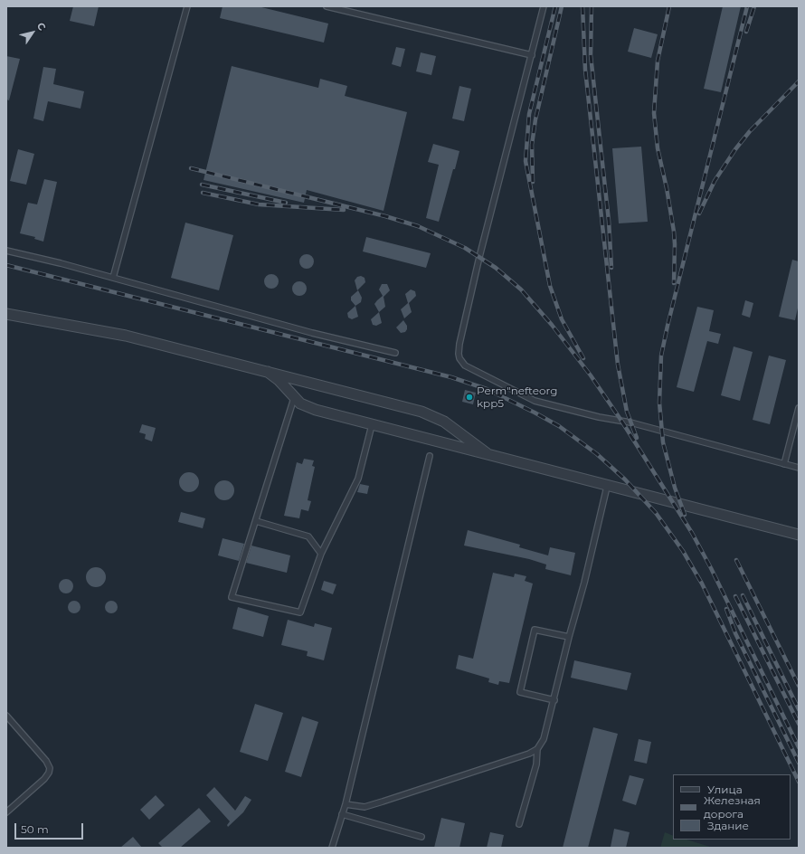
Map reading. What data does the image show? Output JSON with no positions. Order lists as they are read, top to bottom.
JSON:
{
  "places": ["Perm\"nefteorg kpp5"],
  "legend": ["Улица", "Железная дорога", "Здание"],
  "scale_bar": "50 m",
  "north": "top right"
}
